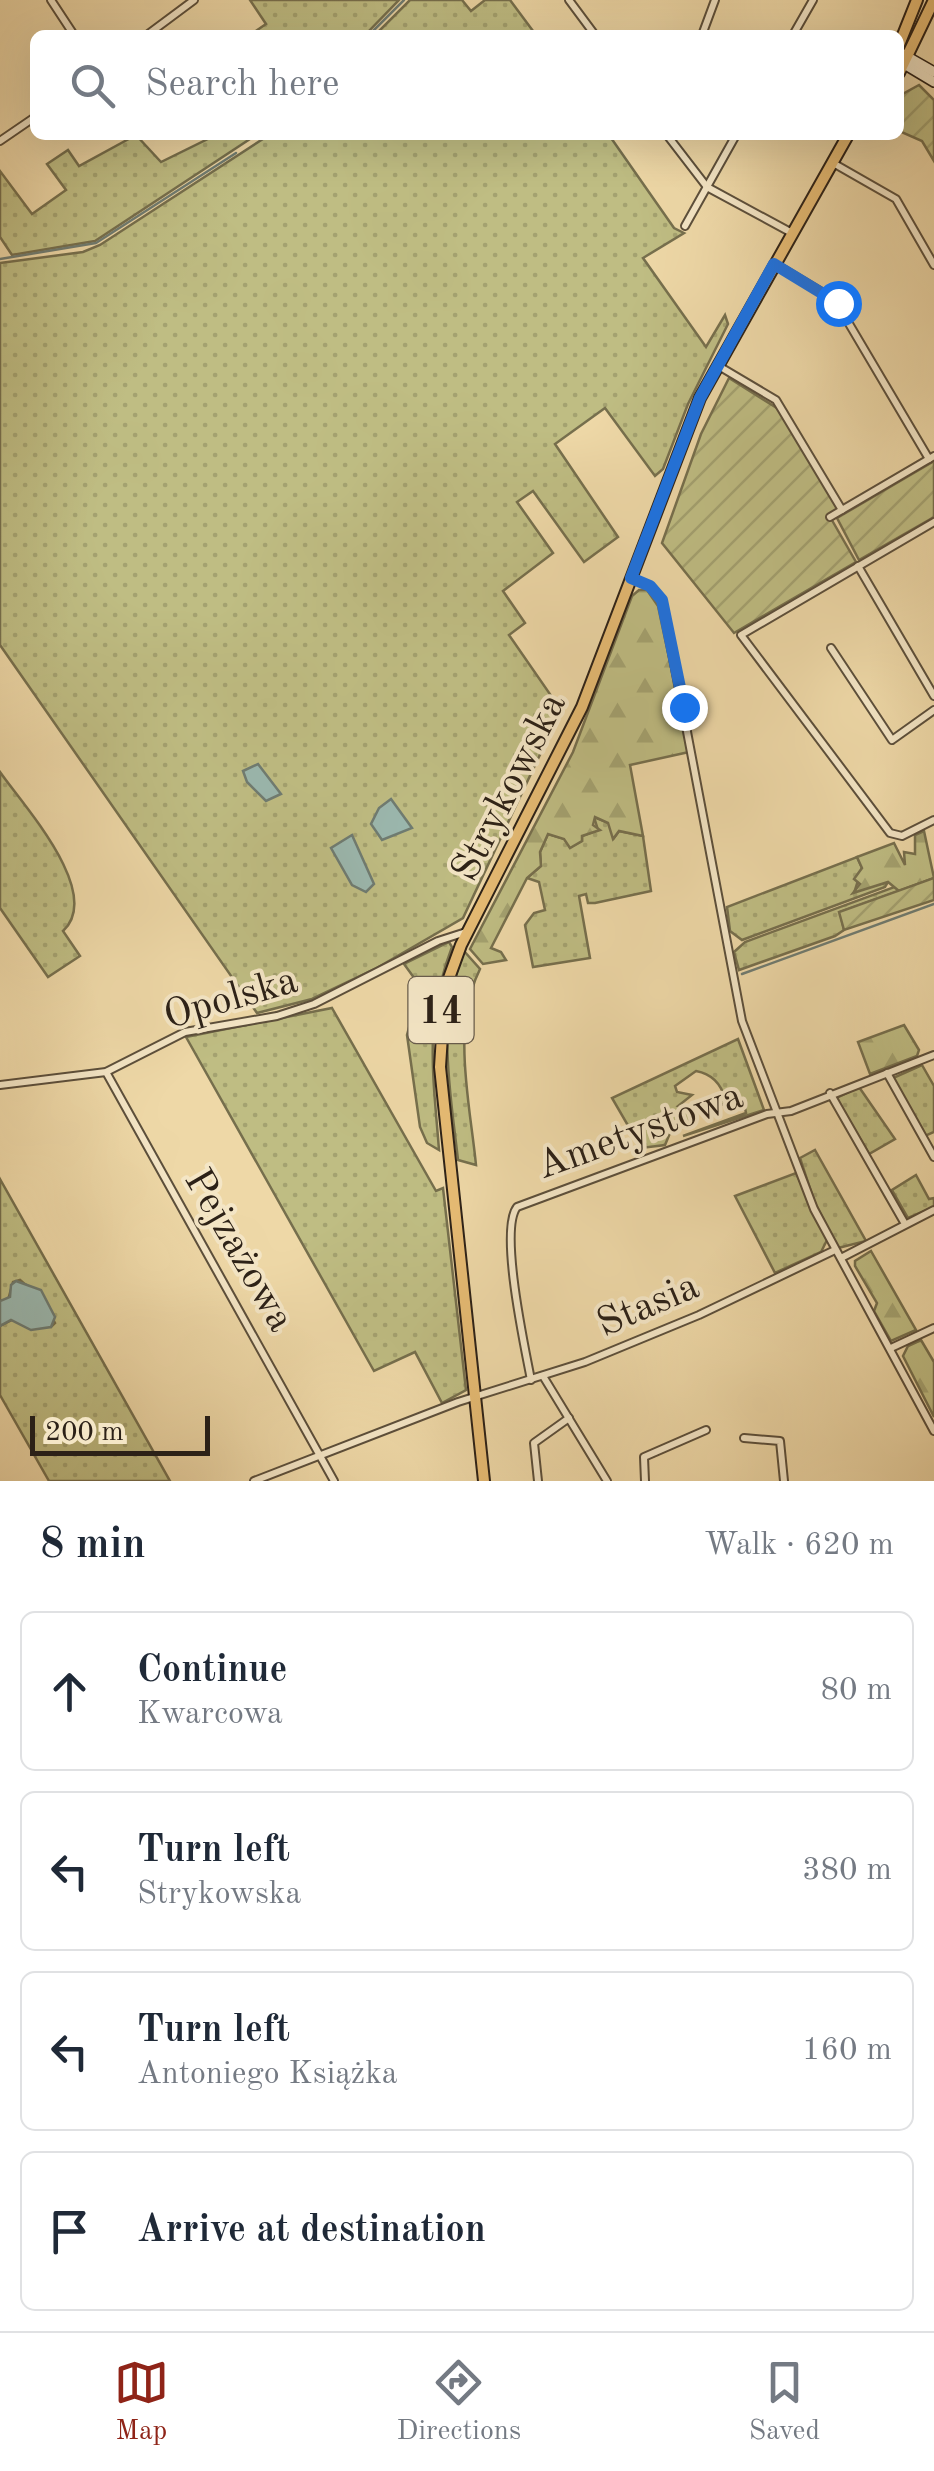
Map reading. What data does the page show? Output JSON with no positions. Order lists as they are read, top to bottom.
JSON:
{
  "streets": {
    "main road": ["Strykowska", "14"],
    "street": [
      "Opolska",
      "Ametystowa",
      "Pejzażowa",
      "Stasia"
    ]
  },
  "crossings": [
    ["Strykowska", "Opolska"],
    ["Strykowska", "Stasia"],
    ["Opolska", "Pejzażowa"],
    ["Ametystowa", "Stasia"],
    ["Pejzażowa", "Stasia"]
  ],
  "scale_bar": "200 m",
  "page": {
    "search": "Search here",
    "scale": "200 m",
    "heading": ["8 min", "Walk · 620 m"],
    "list": [
      ["Continue", "Kwarcowa", "80 m"],
      ["Turn left", "Strykowska", "380 m"],
      ["Turn left", "Antoniego Książka", "160 m"],
      "Arrive at destination"
    ],
    "nav": ["Map", "Directions", "Saved"]
  }
}
